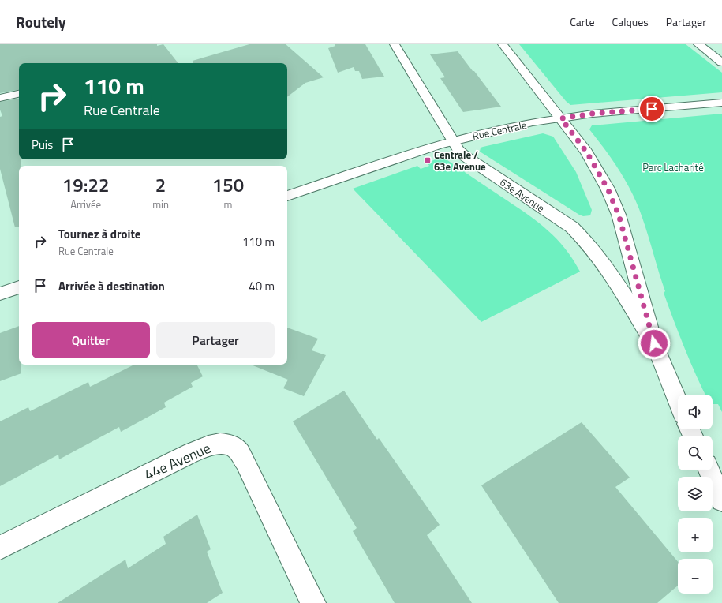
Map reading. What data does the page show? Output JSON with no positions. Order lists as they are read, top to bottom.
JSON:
{
  "streets": {
    "street": ["Rue Centrale", "63e Avenue", "44e Avenue"]
  },
  "crossings": [
    ["Rue Centrale", "63e Avenue"]
  ],
  "parks": ["Parc Lacharité"],
  "places": {
    "transit": ["Centrale / 63e Avenue"]
  },
  "page": {
    "header": "Routely",
    "nav": ["Carte", "Calques", "Partager"],
    "turn": ["110 m", "Rue Centrale"],
    "then": "Puis",
    "eta": [
      "19:22",
      "Arrivée",
      "2",
      "min",
      "150",
      "m"
    ],
    "list": [
      {
        "name": "Tournez à droite",
        "note": "Rue Centrale",
        "value": "110 m"
      },
      {
        "name": "Arrivée à destination",
        "value": "40 m"
      }
    ],
    "buttons": ["Quitter", "Partager"],
    "map_buttons": ["+", "−"]
  }
}
